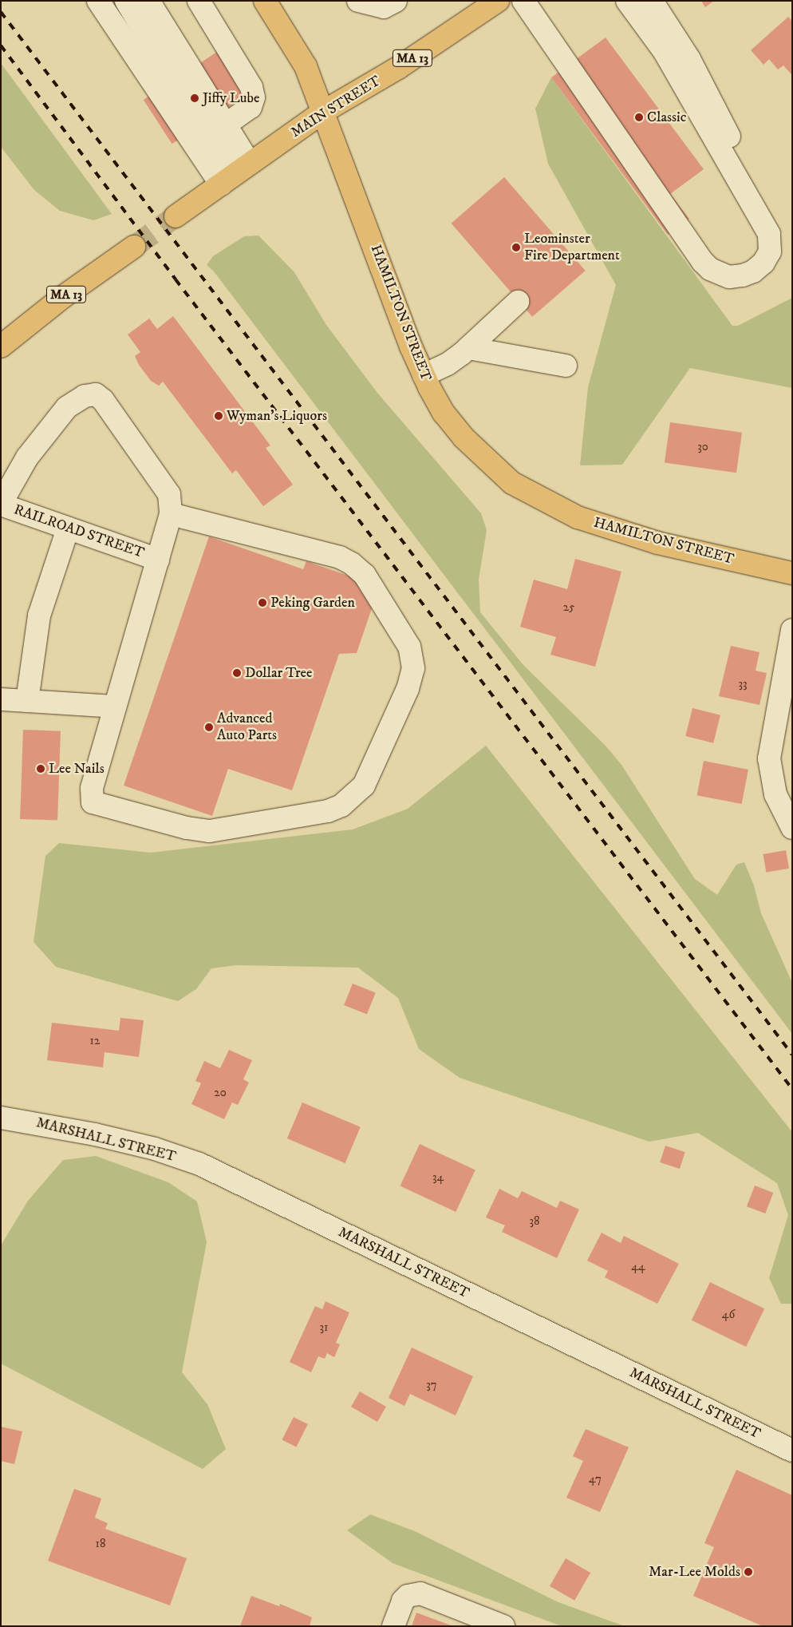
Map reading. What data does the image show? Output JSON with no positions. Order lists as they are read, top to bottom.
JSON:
{
  "streets": {
    "main road": ["MA 13", "MAIN STREET", "HAMILTON STREET"],
    "street": ["RAILROAD STREET", "MARSHALL STREET"]
  },
  "crossings": [
    ["MAIN STREET", "HAMILTON STREET"]
  ],
  "places": [
    "Jiffy Lube",
    "Classic",
    "Leominster Fire Department",
    "Wyman's Liquors",
    "Peking Garden",
    "Dollar Tree",
    "Advanced Auto Parts",
    "Lee Nails",
    "Mar-Lee Molds"
  ],
  "house_numbers": [
    "30",
    "25",
    "33",
    "12",
    "20",
    "34",
    "38",
    "44",
    "46",
    "31",
    "37",
    "47",
    "18"
  ]
}
